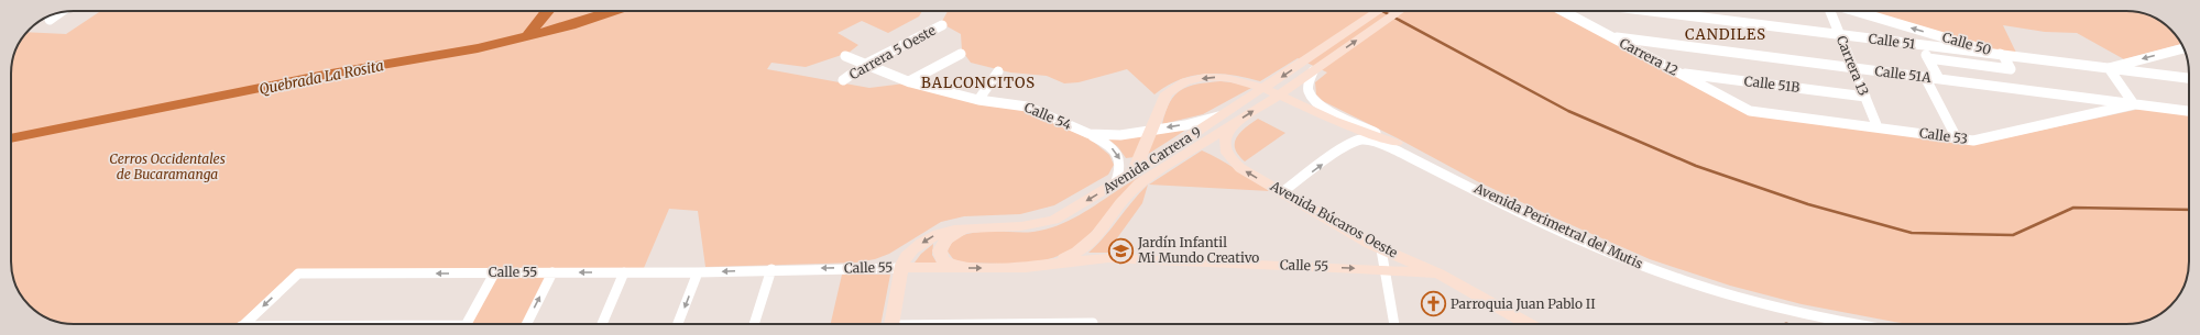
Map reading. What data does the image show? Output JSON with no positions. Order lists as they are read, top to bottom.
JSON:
{
  "streets": {
    "main road": ["Avenida Carrera 9", "Avenida Búcaros Oeste", "Calle 55"],
    "street": [
      "Calle 51",
      "Calle 50",
      "Carrera 5 Oeste",
      "Carrera 12",
      "Carrera 13",
      "Calle 51A",
      "Calle 51B",
      "Calle 54",
      "Calle 53",
      "Avenida Perimetral del Mutis"
    ]
  },
  "crossings": [
    ["Calle 51", "Calle 50"],
    ["Calle 51", "Carrera 13"],
    ["Carrera 5 Oeste", "Calle 54"],
    ["Carrera 12", "Calle 51A"],
    ["Carrera 12", "Calle 51B"],
    ["Carrera 12", "Calle 53"],
    ["Carrera 13", "Calle 51A"],
    ["Carrera 13", "Calle 51B"],
    ["Carrera 13", "Calle 53"],
    ["Calle 51A", "Calle 53"],
    ["Calle 54", "Avenida Carrera 9"],
    ["Calle 54", "Avenida Búcaros Oeste"],
    ["Avenida Carrera 9", "Avenida Búcaros Oeste"],
    ["Avenida Carrera 9", "Avenida Perimetral del Mutis"],
    ["Avenida Carrera 9", "Calle 55"],
    ["Avenida Búcaros Oeste", "Calle 55"]
  ],
  "one_way": ["Calle 50"],
  "districts": ["CANDILES", "BALCONCITOS"],
  "water": ["Quebrada La Rosita"],
  "parks": ["Cerros Occidentales de Bucaramanga"],
  "places": {
    "school or university": ["Jardín Infantil Mi Mundo Creativo"],
    "church": ["Parroquia Juan Pablo II"]
  }
}
